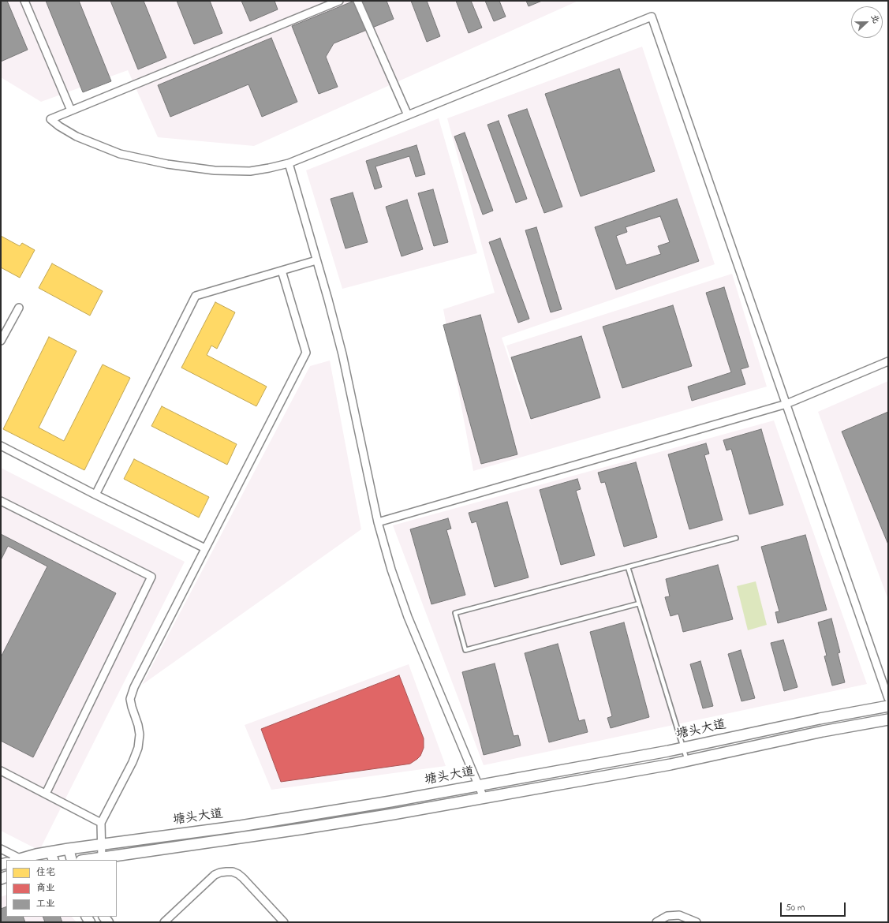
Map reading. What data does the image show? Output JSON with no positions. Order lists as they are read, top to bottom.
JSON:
{
  "streets": {
    "main road": ["塘头大道"]
  },
  "legend": ["住宅", "商业", "工业"],
  "scale_bar": "50 m",
  "north": "right"
}
